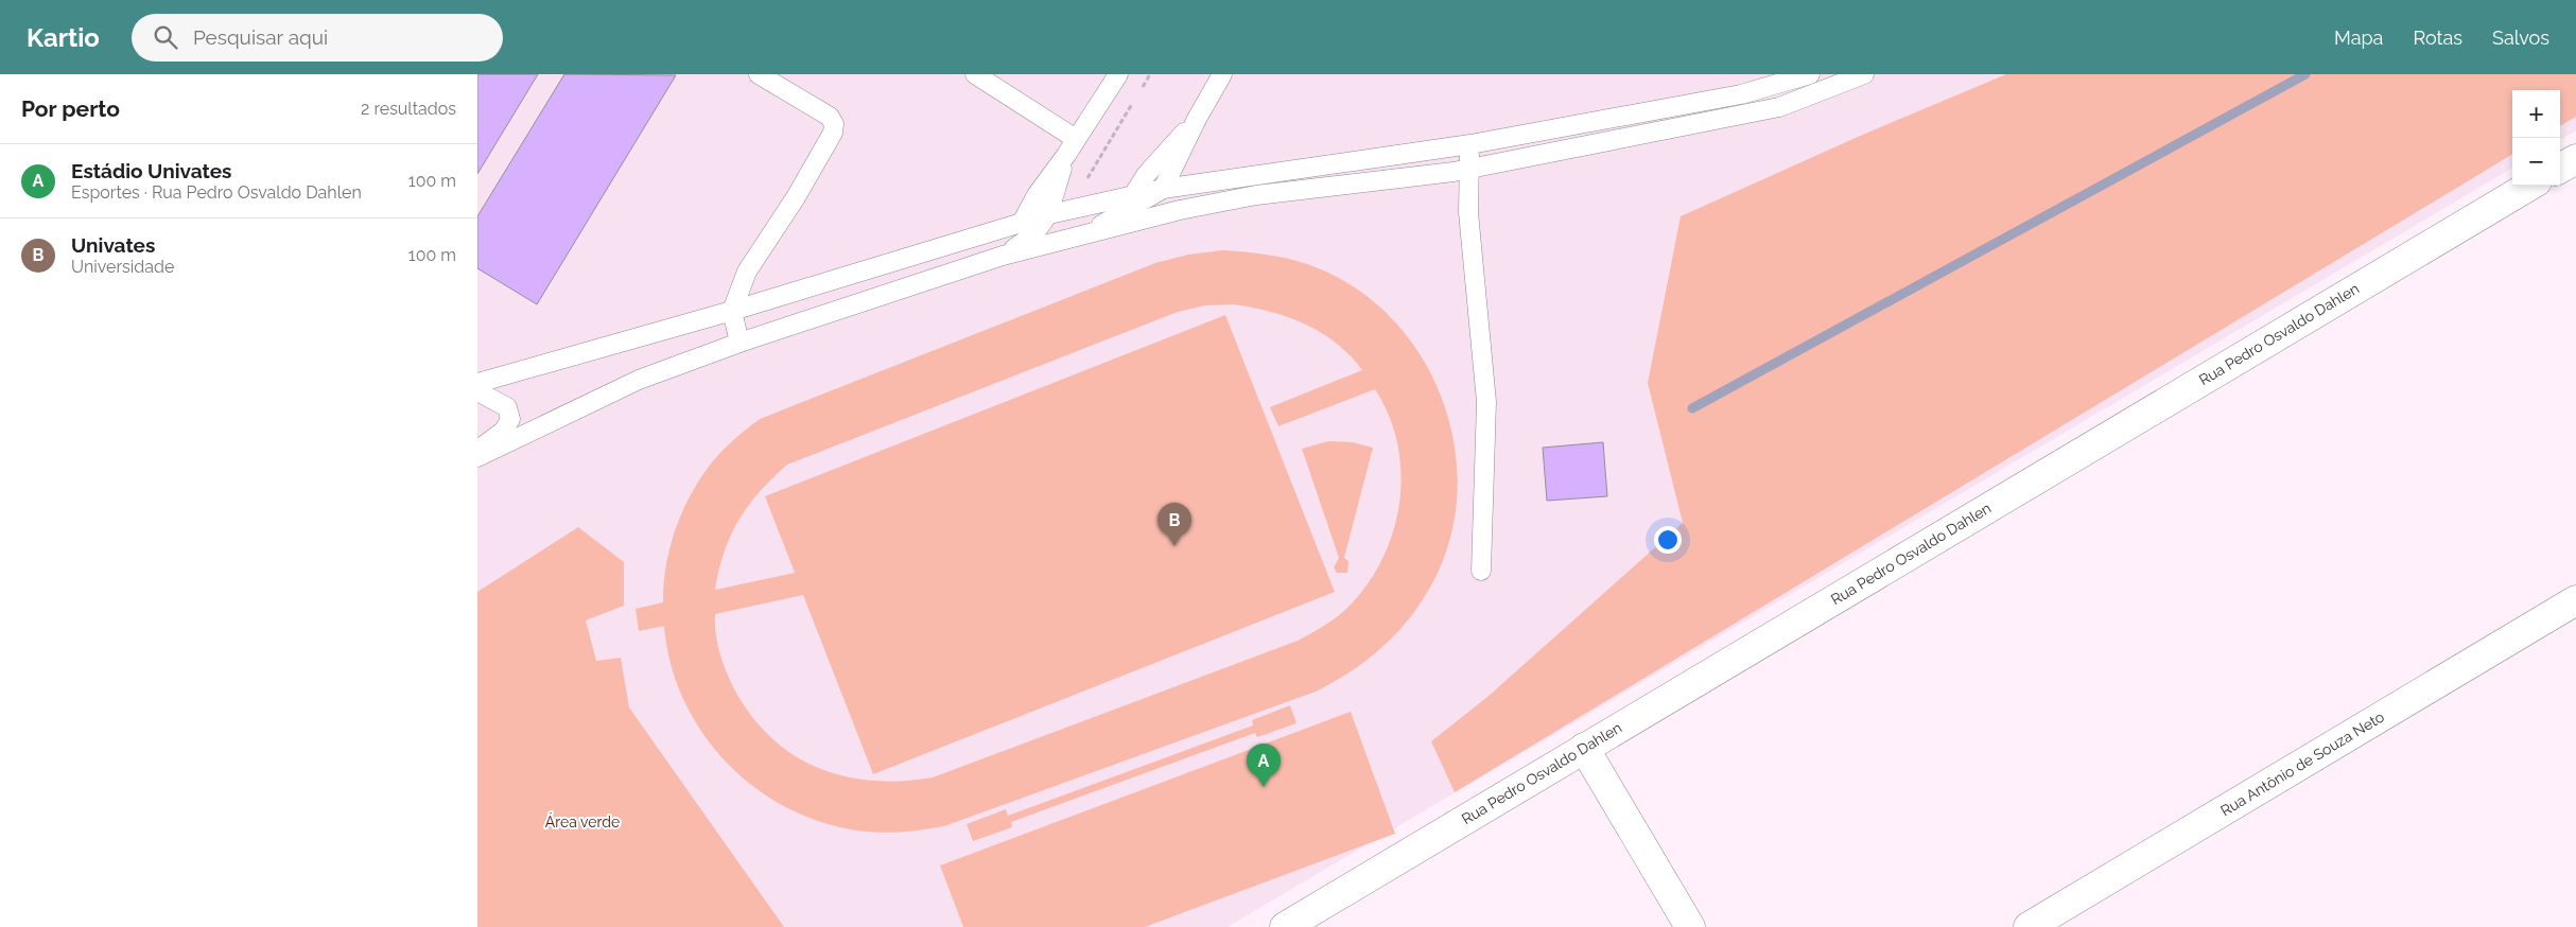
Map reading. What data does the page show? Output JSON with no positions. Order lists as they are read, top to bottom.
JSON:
{
  "streets": {
    "street": ["Rua Pedro Osvaldo Dahlen", "Rua Antônio de Souza Neto"]
  },
  "parks": ["Área verde"],
  "page": {
    "header": "Kartio",
    "search": "Pesquisar aqui",
    "nav": ["Mapa", "Rotas", "Salvos"],
    "heading": ["Por perto", "2 resultados"],
    "map_buttons": ["+", "−"],
    "list": [
      {
        "mark": "A",
        "name": "Estádio Univates",
        "note": "Esportes · Rua Pedro Osvaldo Dahlen",
        "value": "100 m"
      },
      {
        "mark": "B",
        "name": "Univates",
        "note": "Universidade",
        "value": "100 m"
      }
    ],
    "pins": ["B", "A"]
  }
}
